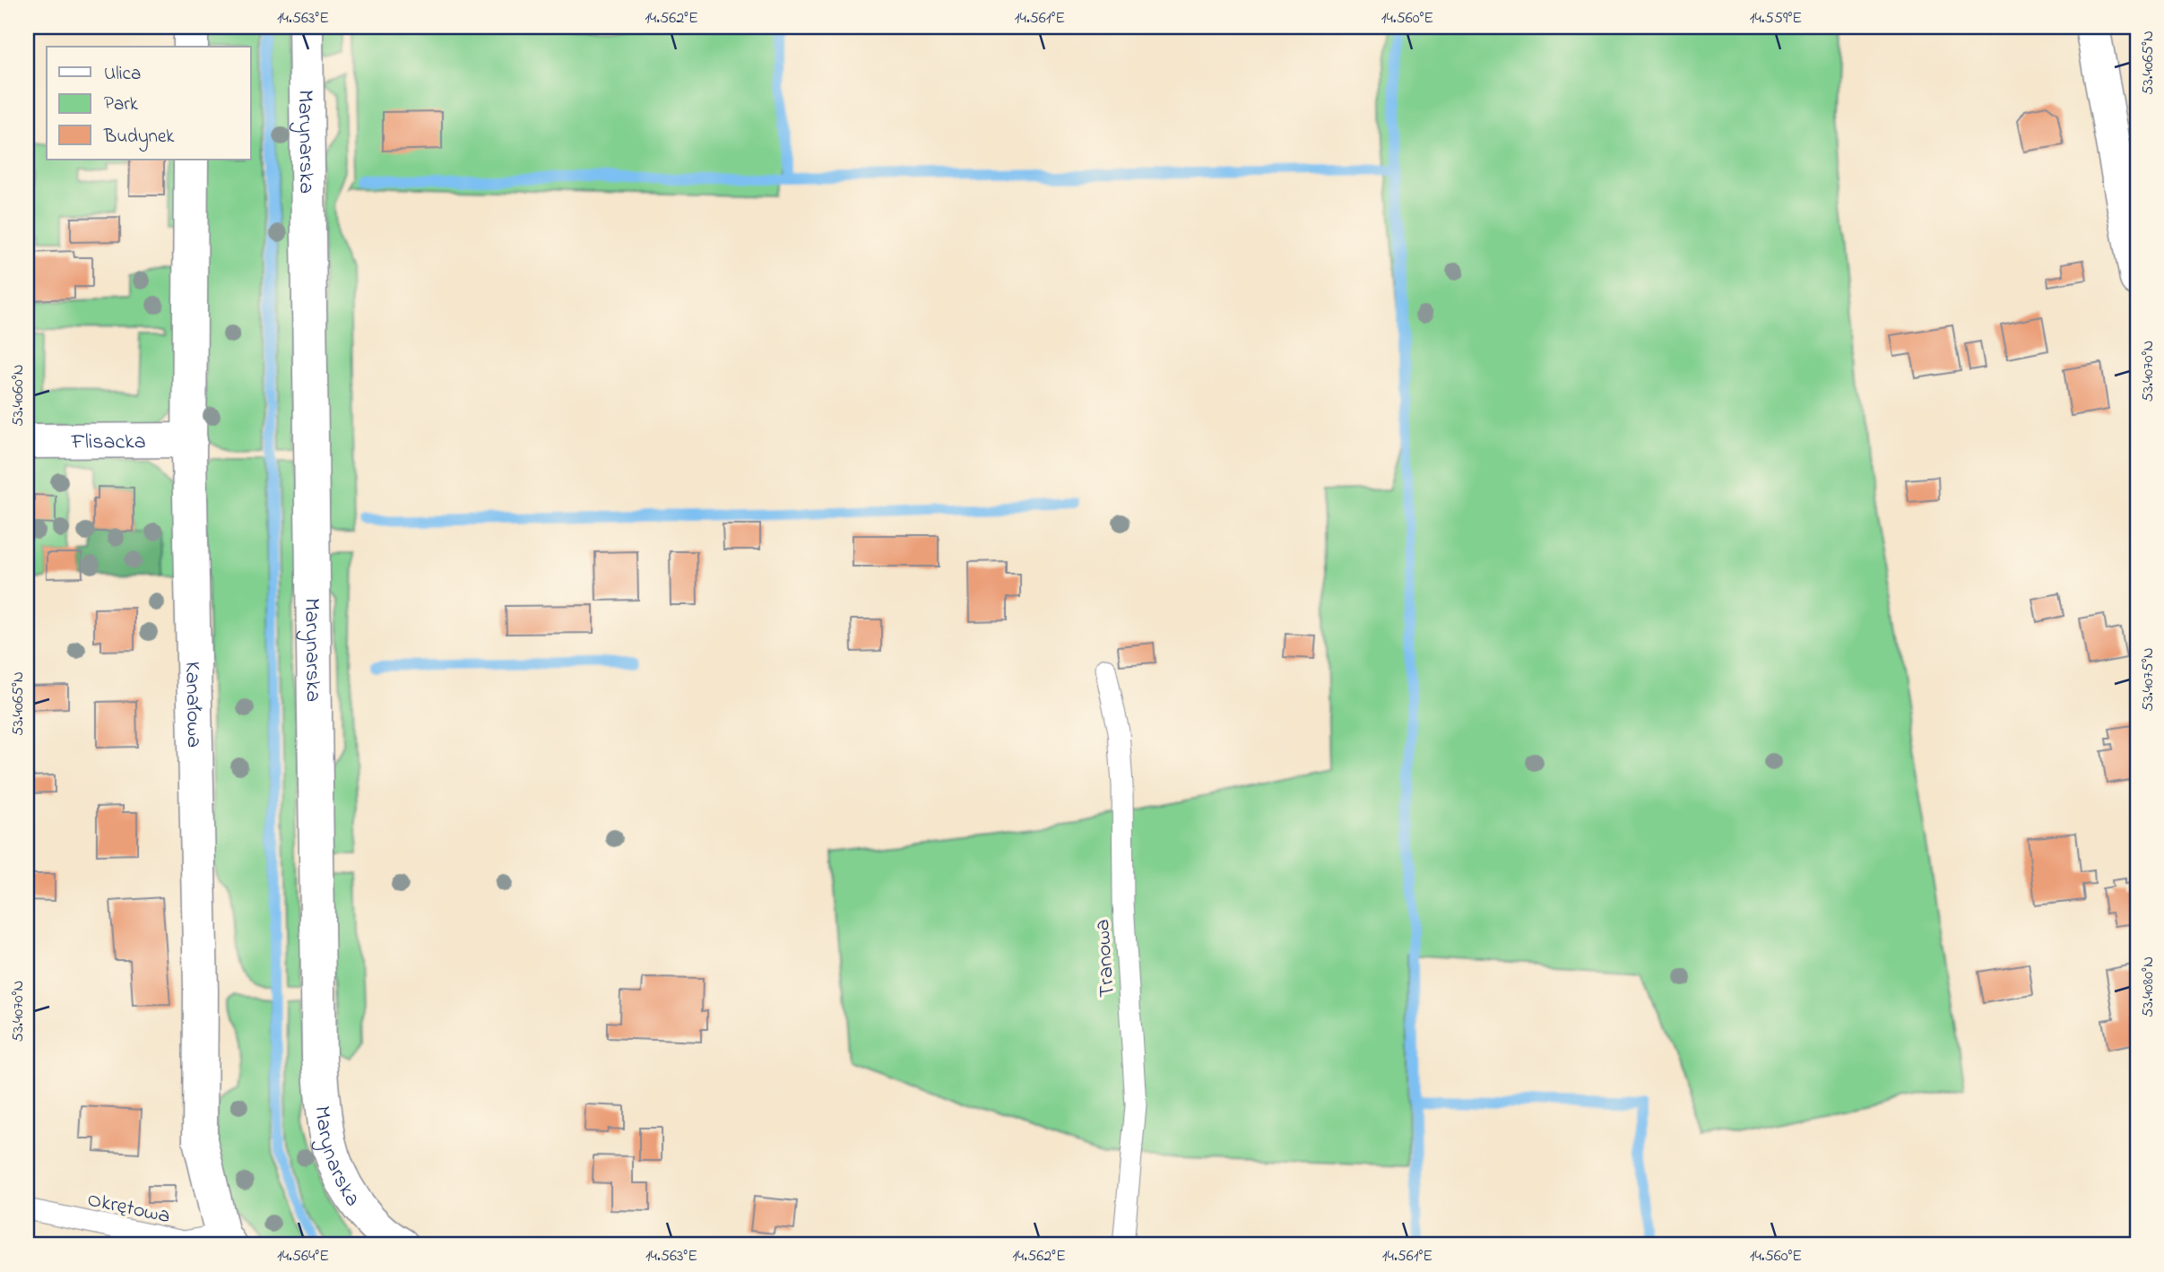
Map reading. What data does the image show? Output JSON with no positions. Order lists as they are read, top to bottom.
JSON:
{
  "streets": {
    "street": ["Marynarska", "Flisacka", "Kanałowa"],
    "lane": ["Tranowa", "Okrętowa"]
  },
  "crossings": [
    ["Flisacka", "Kanałowa"],
    ["Kanałowa", "Okrętowa"]
  ],
  "legend": ["Ulica", "Park", "Budynek"],
  "coordinates": [
    "14.563°E",
    "14.562°E",
    "14.561°E",
    "14.560°E",
    "14.559°E",
    "53.4065°N",
    "53.4070°N",
    "53.4060°N",
    "53.4075°N",
    "53.4080°N",
    "14.564°E"
  ]
}
